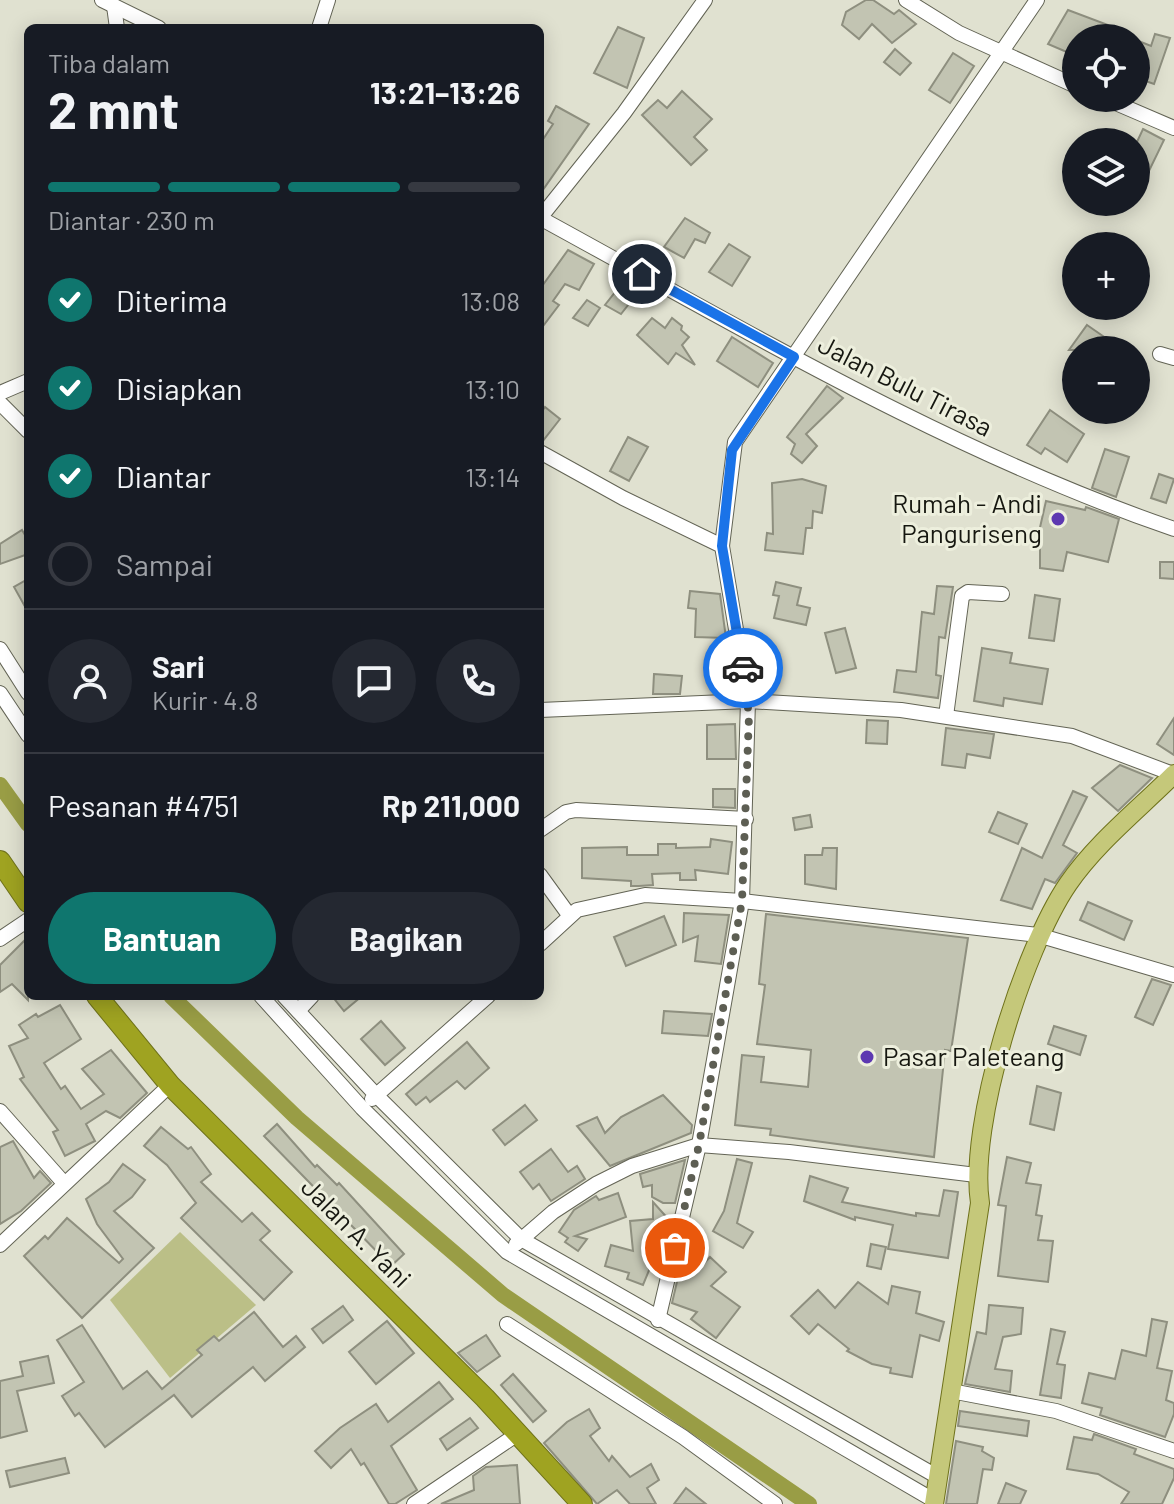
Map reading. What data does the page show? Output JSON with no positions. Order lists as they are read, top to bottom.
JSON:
{
  "streets": {
    "highway": ["Jalan A. Yani"],
    "street": ["Jalan Bulu Tirasa"]
  },
  "places": ["Rumah - Andi Panguriseng", "Pasar Paleteang"],
  "page": {
    "map_buttons": ["+", "−"],
    "heading": ["2 mnt", "Tiba dalam", "13:21–13:26"],
    "panel": [
      "Sari",
      "Kurir · 4.8",
      "Pesanan #4751",
      "Rp 211,000"
    ],
    "bar": "Diantar · 230 m",
    "list": [
      ["Diterima", "13:08"],
      ["Disiapkan", "13:10"],
      ["Diantar", "13:14"],
      "Sampai"
    ],
    "buttons": ["Bantuan", "Bagikan"]
  }
}
